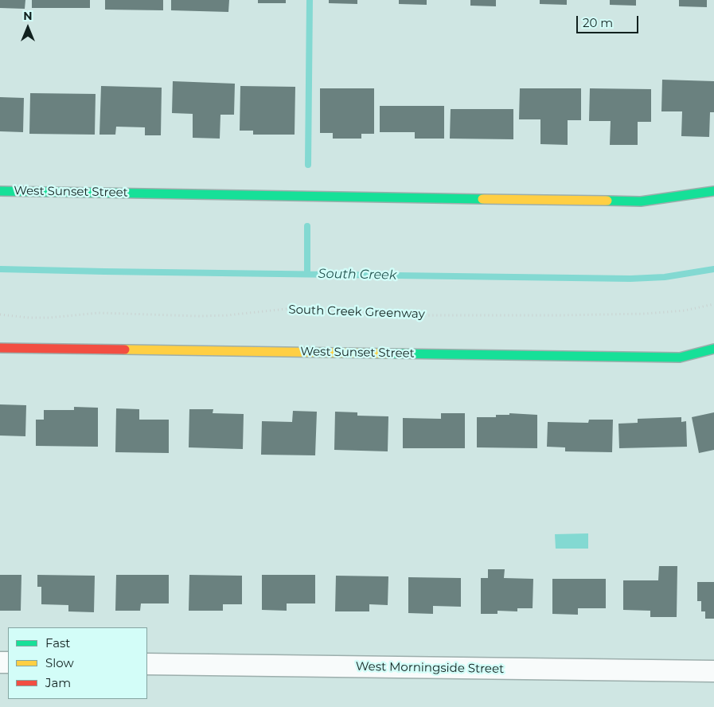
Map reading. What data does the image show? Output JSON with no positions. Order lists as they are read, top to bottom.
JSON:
{
  "streets": {
    "main road": ["West Sunset Street"],
    "street": ["West Morningside Street"],
    "path": ["South Creek Greenway"]
  },
  "water": ["South Creek"],
  "legend": ["Fast", "Slow", "Jam"],
  "scale_bar": "20 m",
  "north": "top"
}
